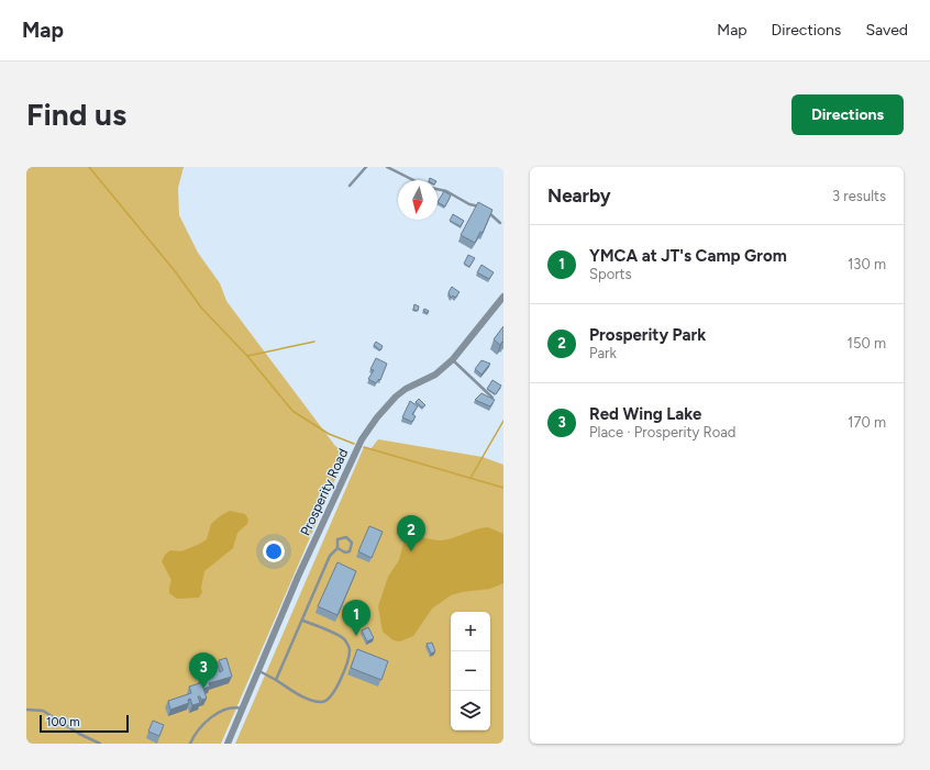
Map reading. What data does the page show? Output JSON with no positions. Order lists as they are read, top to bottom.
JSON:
{
  "streets": {
    "street": ["Prosperity Road"]
  },
  "scale_bar": "100 m",
  "north": "bottom",
  "page": {
    "header": "Map",
    "nav": ["Map", "Directions", "Saved"],
    "buttons": "Directions",
    "title": "Find us",
    "heading": ["Nearby", "3 results"],
    "list": [
      {
        "mark": "1",
        "name": "YMCA at JT's Camp Grom",
        "note": "Sports",
        "value": "130 m"
      },
      {
        "mark": "2",
        "name": "Prosperity Park",
        "note": "Park",
        "value": "150 m"
      },
      {
        "mark": "3",
        "name": "Red Wing Lake",
        "note": "Place · Prosperity Road",
        "value": "170 m"
      }
    ],
    "pins": ["2", "1", "3"],
    "map_buttons": ["+", "−"],
    "scale": "100 m"
  }
}
